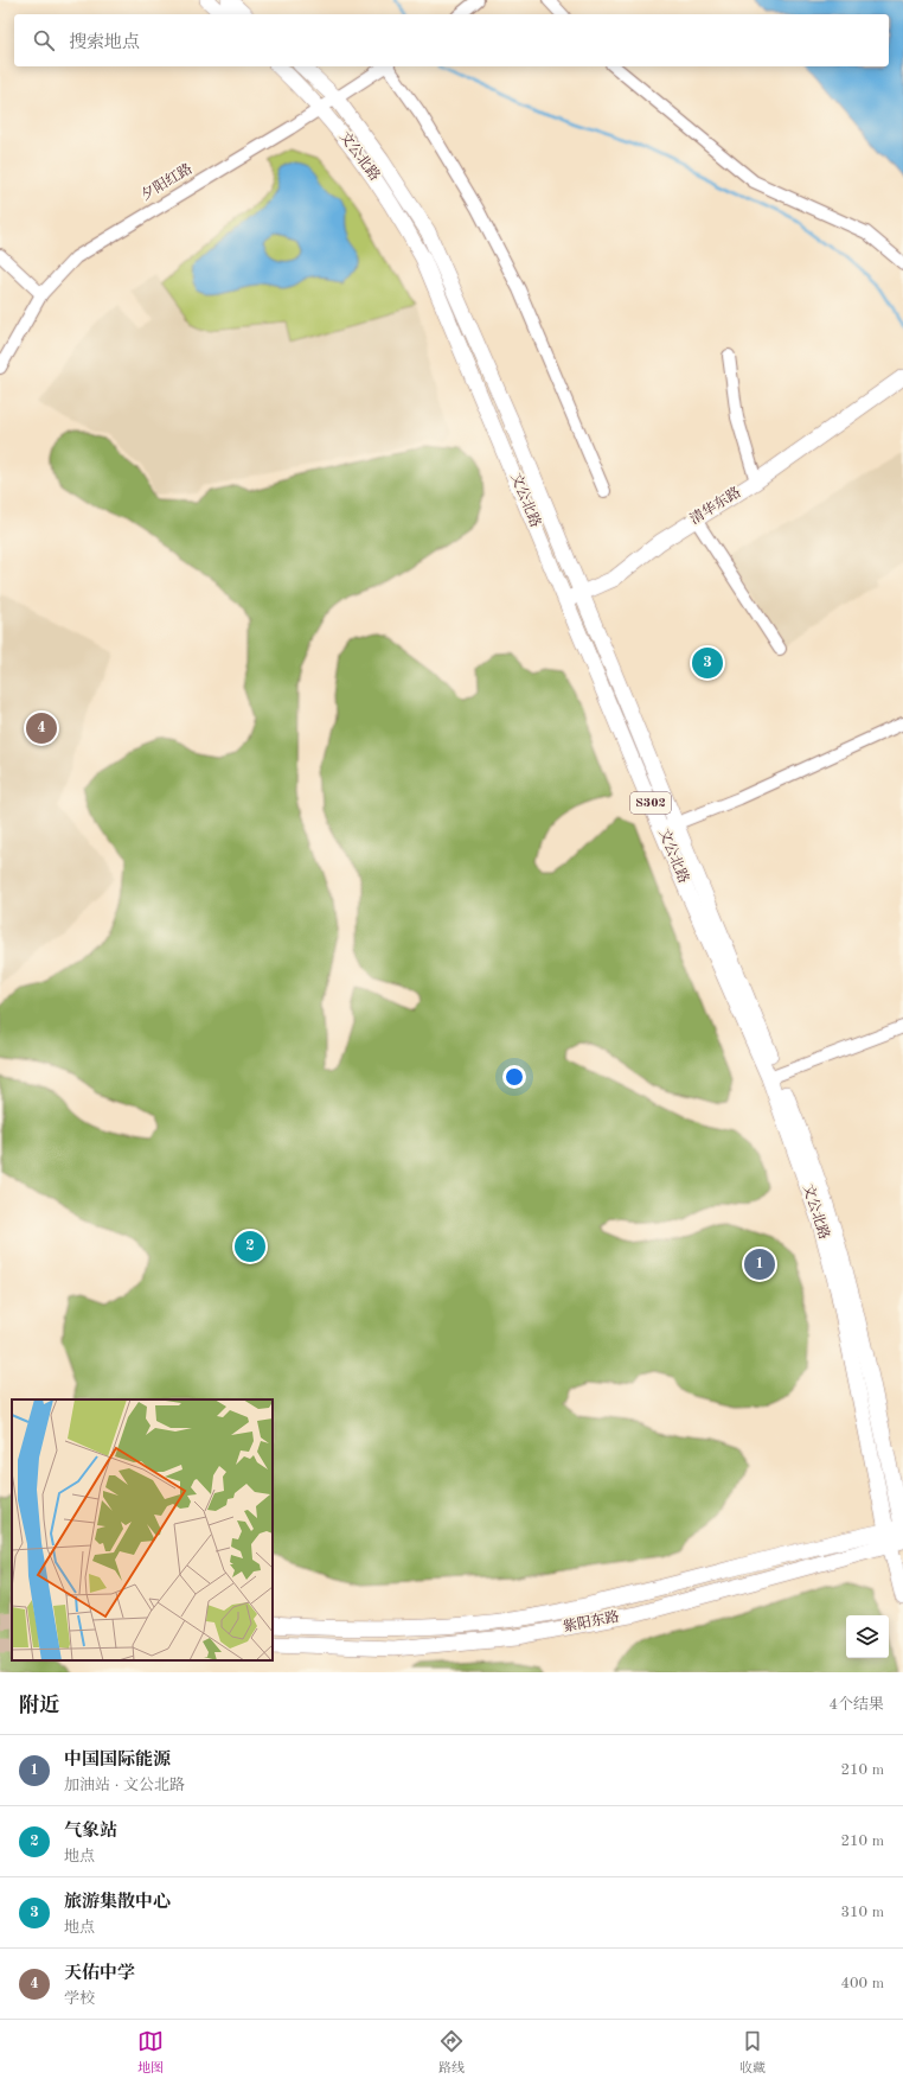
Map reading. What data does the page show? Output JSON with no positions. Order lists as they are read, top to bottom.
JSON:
{
  "streets": {
    "main road": [
      "文公北路",
      "清华东路",
      "S302",
      "紫阳东路"
    ],
    "street": ["夕阳红路"]
  },
  "crossings": [
    ["文公北路", "夕阳红路"],
    ["文公北路", "清华东路"],
    ["文公北路", "紫阳东路"]
  ],
  "page": {
    "search": "搜索地点",
    "pins": [
      "3",
      "4",
      "2",
      "1"
    ],
    "heading": ["附近", "4个结果"],
    "list": [
      {
        "mark": "1",
        "name": "中国国际能源",
        "note": "加油站 · 文公北路",
        "value": "210 m"
      },
      {
        "mark": "2",
        "name": "气象站",
        "note": "地点",
        "value": "210 m"
      },
      {
        "mark": "3",
        "name": "旅游集散中心",
        "note": "地点",
        "value": "310 m"
      },
      {
        "mark": "4",
        "name": "天佑中学",
        "note": "学校",
        "value": "400 m"
      }
    ],
    "nav": ["地图", "路线", "收藏"]
  }
}
